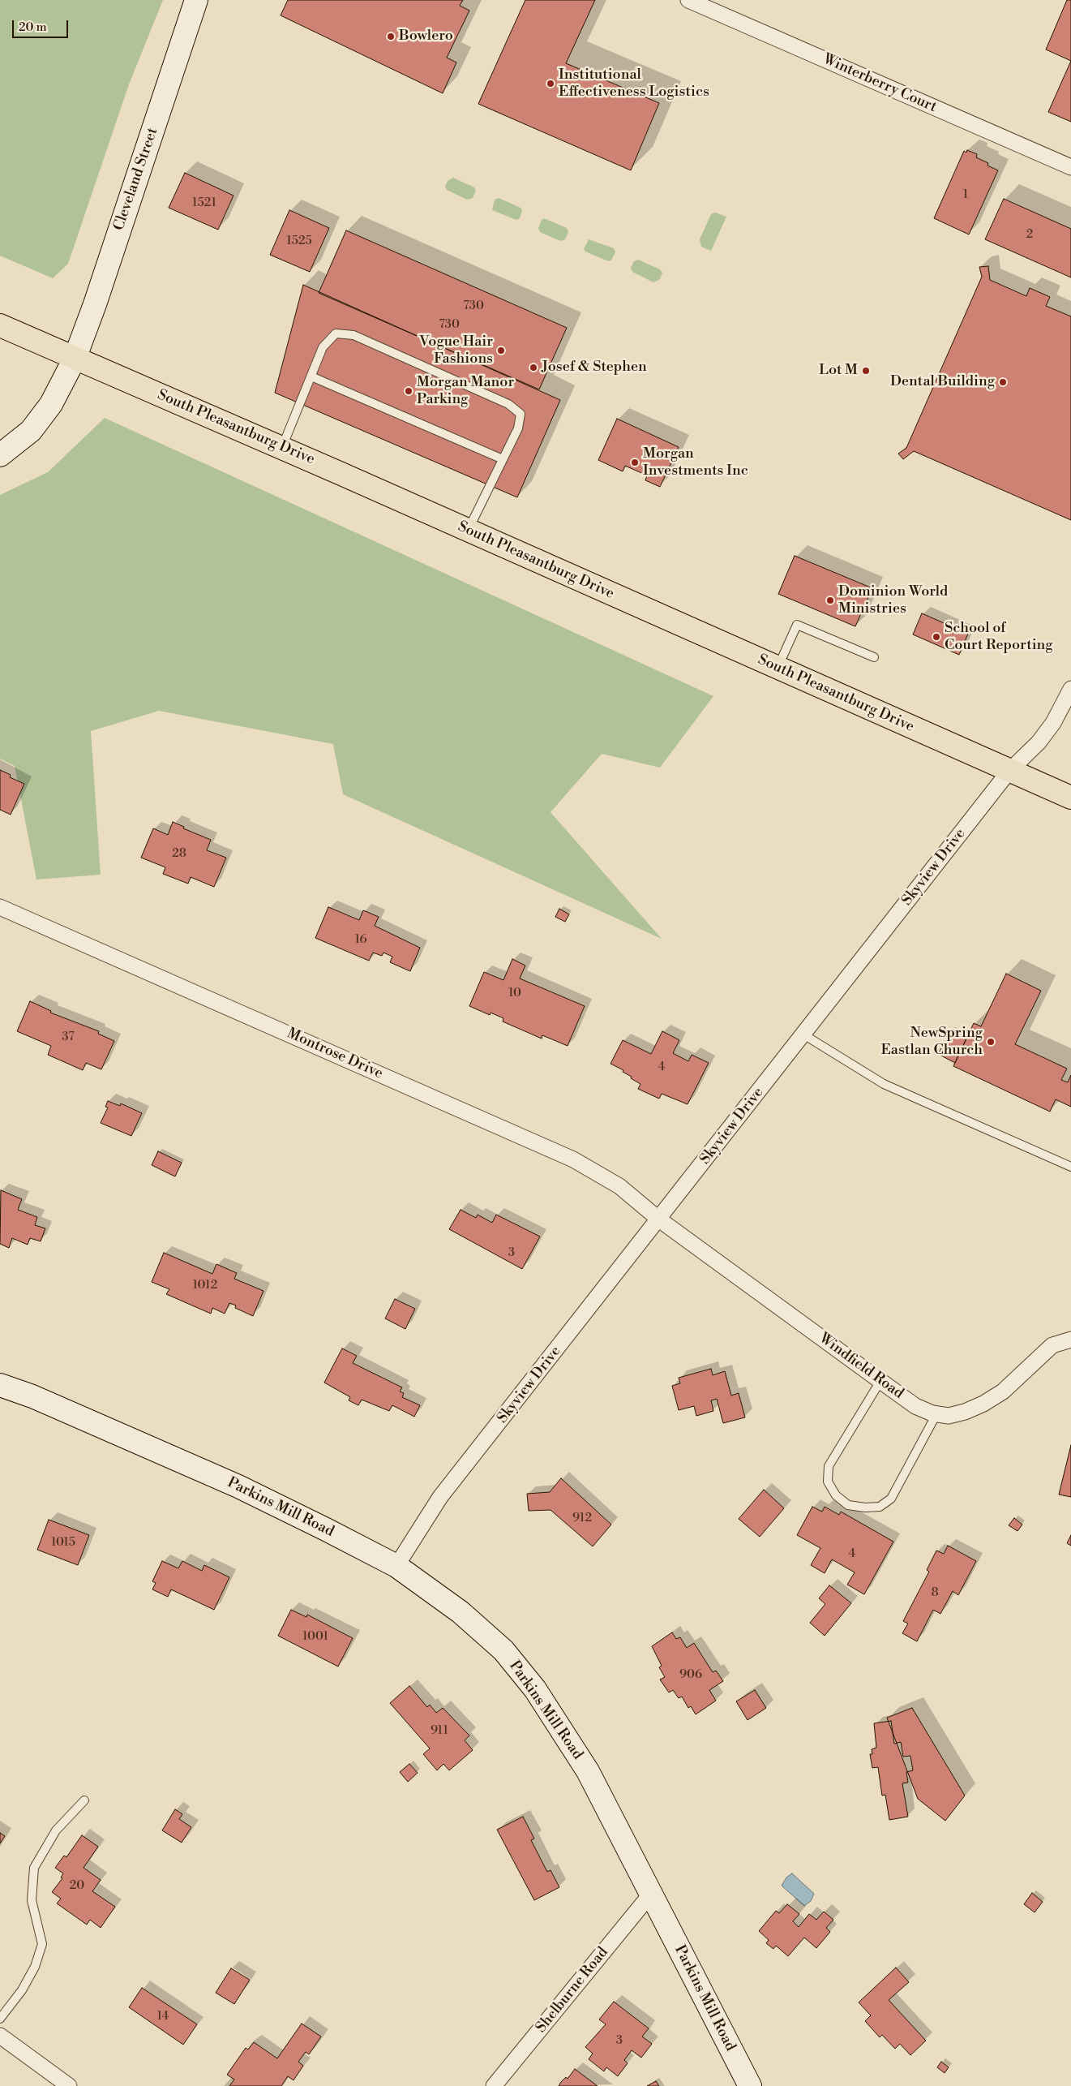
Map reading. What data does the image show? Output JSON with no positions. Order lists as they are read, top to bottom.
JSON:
{
  "streets": {
    "main road": ["South Pleasantburg Drive"],
    "street": [
      "Winterberry Court",
      "Cleveland Street",
      "Skyview Drive",
      "Montrose Drive",
      "Windfield Road",
      "Parkins Mill Road",
      "Shelburne Road"
    ]
  },
  "crossings": [
    ["Cleveland Street", "South Pleasantburg Drive"],
    ["South Pleasantburg Drive", "Skyview Drive"],
    ["Skyview Drive", "Montrose Drive"],
    ["Skyview Drive", "Windfield Road"],
    ["Skyview Drive", "Parkins Mill Road"],
    ["Montrose Drive", "Windfield Road"],
    ["Parkins Mill Road", "Shelburne Road"]
  ],
  "places": [
    "Bowlero",
    "Institutional Effectiveness Logistics",
    "Vogue Hair Fashions",
    "Josef & Stephen",
    "Lot M",
    "Dental Building",
    "Morgan Manor Parking",
    "Morgan Investments Inc",
    "Dominion World Ministries",
    "School of Court Reporting",
    "NewSpring Eastlan Church"
  ],
  "house_numbers": [
    "1",
    "1521",
    "2",
    "1525",
    "730",
    "730",
    "28",
    "16",
    "10",
    "37",
    "4",
    "3",
    "1012",
    "912",
    "1015",
    "4",
    "8",
    "1001",
    "906",
    "911",
    "20",
    "14",
    "3"
  ],
  "scale_bar": "20 m"
}
